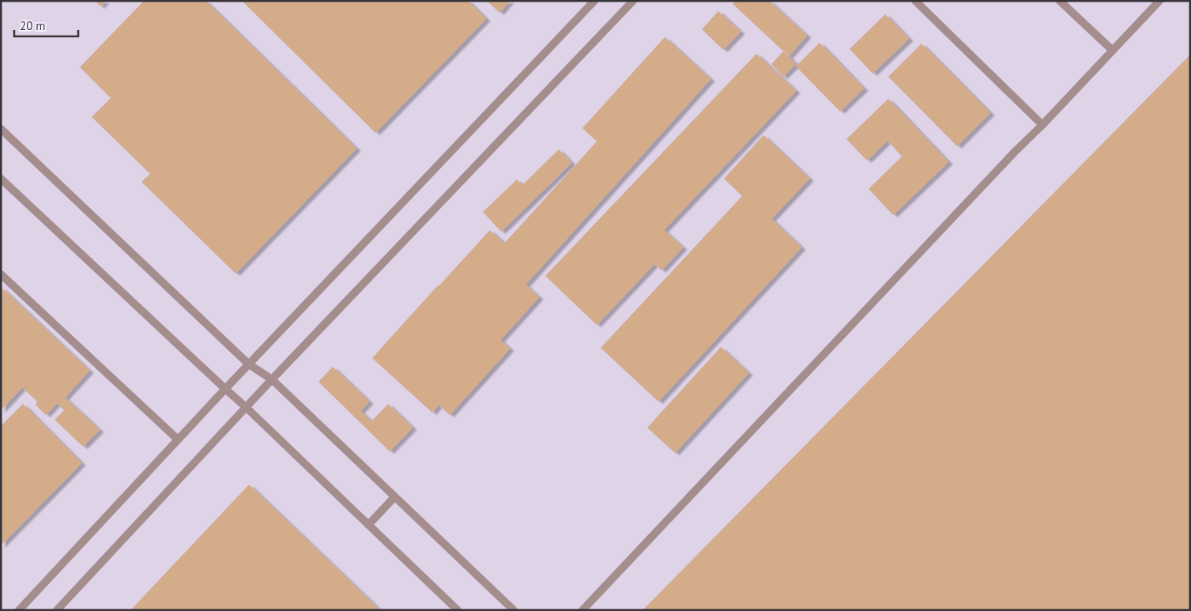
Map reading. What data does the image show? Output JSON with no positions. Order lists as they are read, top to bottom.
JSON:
{
  "scale_bar": "20 m"
}
